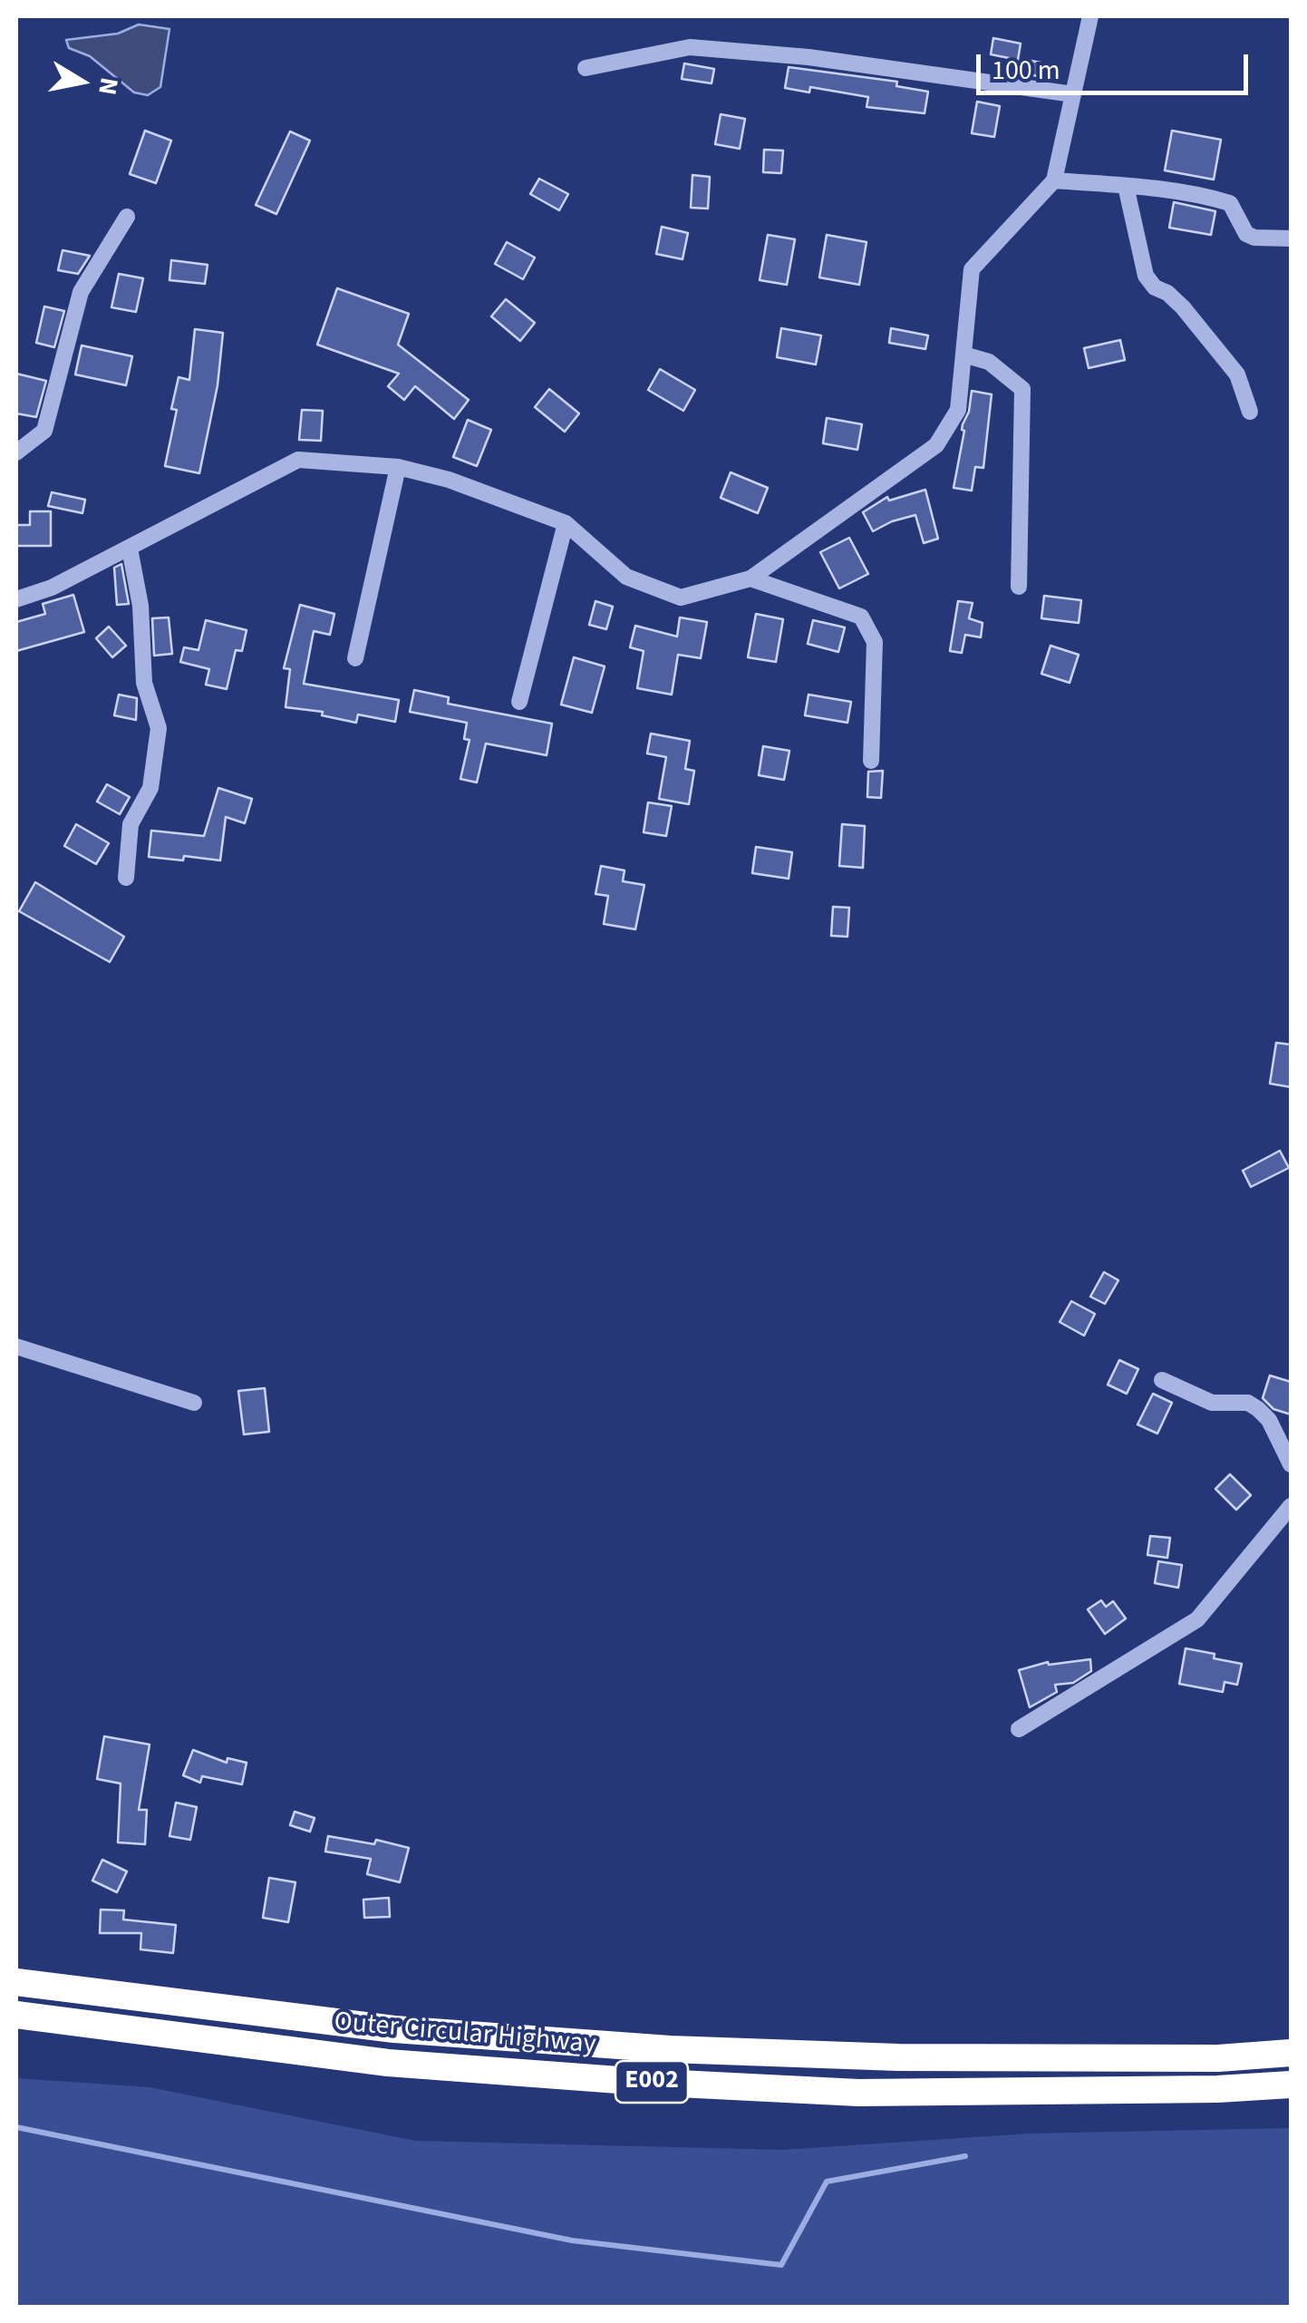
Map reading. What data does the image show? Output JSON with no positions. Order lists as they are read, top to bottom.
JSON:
{
  "streets": {
    "highway": ["Outer Circular Highway", "E002"]
  },
  "scale_bar": "100 m",
  "north": "right"
}
